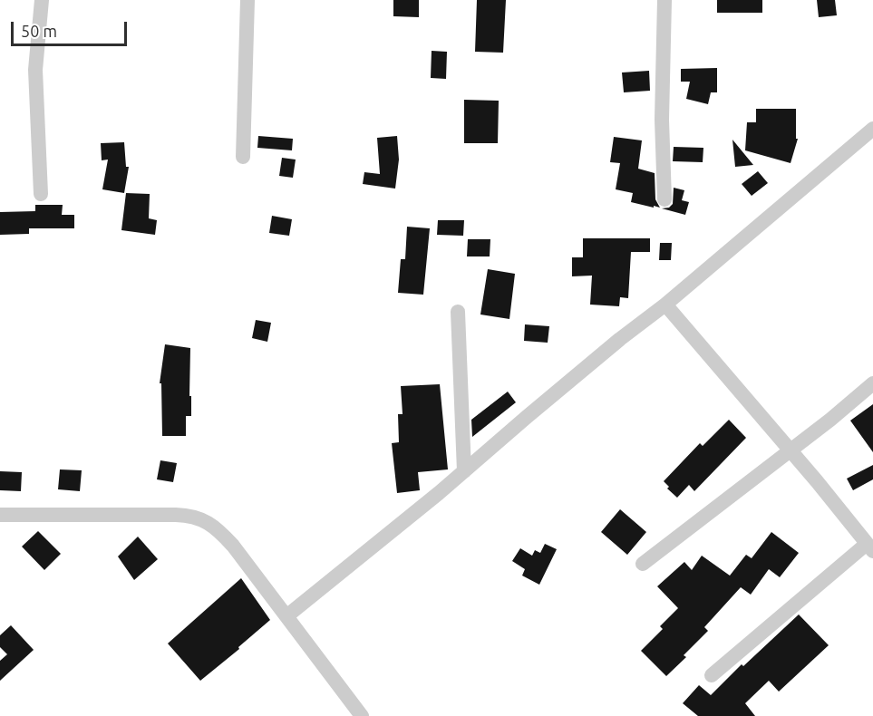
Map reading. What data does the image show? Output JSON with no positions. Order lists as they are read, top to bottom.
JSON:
{
  "scale_bar": "50 m"
}
